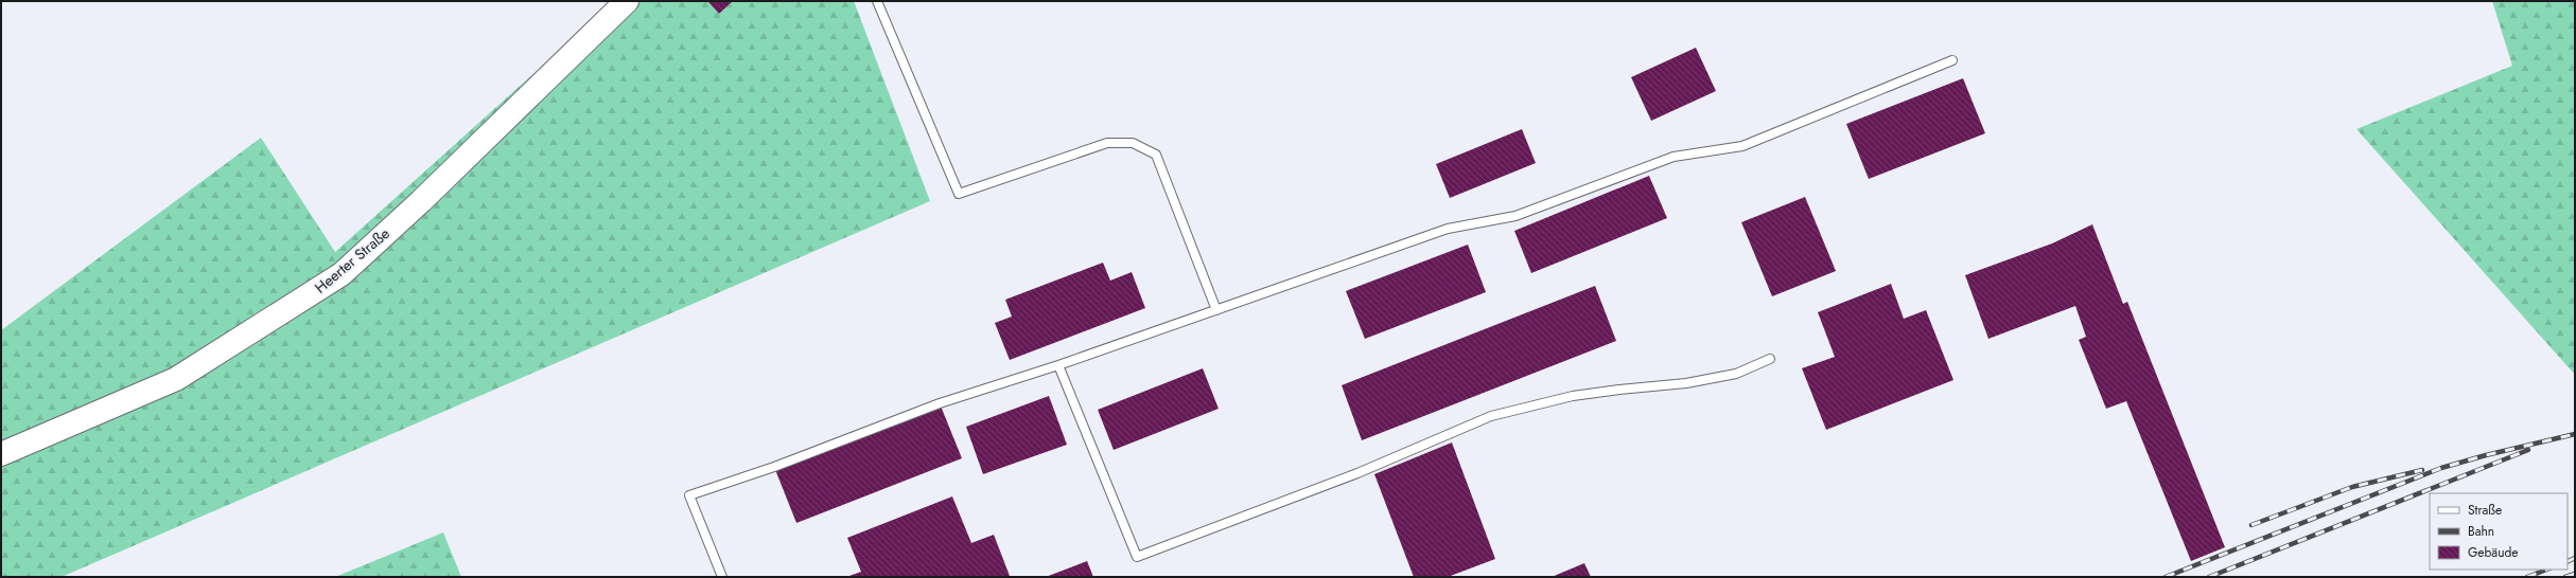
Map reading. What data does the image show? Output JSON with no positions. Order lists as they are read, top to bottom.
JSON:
{
  "streets": {
    "main road": ["Heerter Straße"]
  },
  "legend": ["Straße", "Bahn", "Gebäude"]
}
